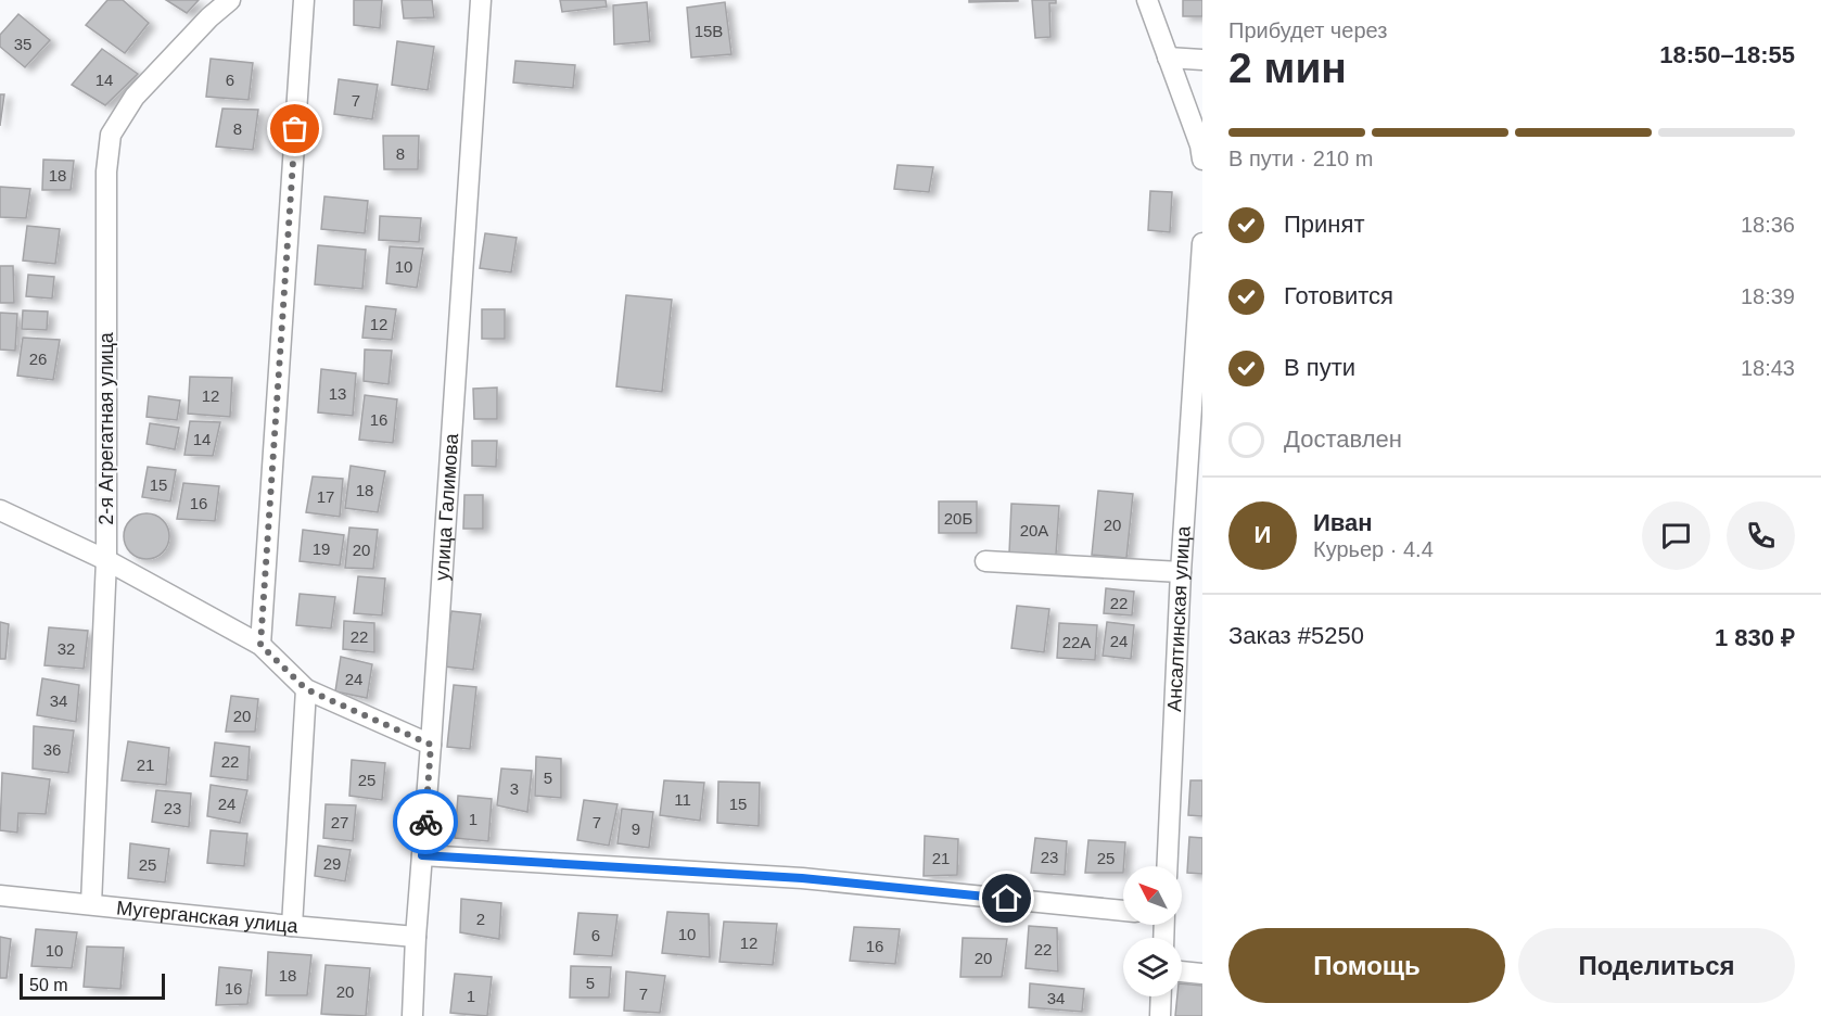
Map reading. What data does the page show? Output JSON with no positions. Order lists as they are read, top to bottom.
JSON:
{
  "streets": {
    "street": [
      "2-я Агрегатная улица",
      "улица Галимова",
      "Ансалтинская улица",
      "Мугерганская улица"
    ]
  },
  "crossings": [
    ["2-я Агрегатная улица", "Мугерганская улица"],
    ["улица Галимова", "Мугерганская улица"]
  ],
  "house_numbers": [
    "15В",
    "35",
    "14",
    "6",
    "7",
    "8",
    "8",
    "18",
    "10",
    "12",
    "26",
    "13",
    "12",
    "16",
    "14",
    "15",
    "18",
    "17",
    "16",
    "20Б",
    "20",
    "20А",
    "19",
    "20",
    "22",
    "22",
    "24",
    "22А",
    "32",
    "24",
    "34",
    "20",
    "36",
    "22",
    "21",
    "5",
    "25",
    "3",
    "11",
    "24",
    "15",
    "23",
    "1",
    "27",
    "7",
    "9",
    "23",
    "21",
    "25",
    "29",
    "25",
    "2",
    "10",
    "6",
    "12",
    "16",
    "22",
    "10",
    "20",
    "18",
    "5",
    "16",
    "20",
    "7",
    "1",
    "34"
  ],
  "scale_bar": "50 m",
  "north": "top left",
  "page": {
    "heading": ["2 мин", "Прибудет через", "18:50–18:55"],
    "panel": [
      "Иван",
      "Курьер · 4.4",
      "Заказ #5250",
      "1 830 ₽"
    ],
    "bar": "В пути · 210 m",
    "list": [
      ["Принят", "18:36"],
      ["Готовится", "18:39"],
      ["В пути", "18:43"],
      "Доставлен"
    ],
    "round": "И",
    "buttons": ["Помощь", "Поделиться"],
    "scale": "50 m"
  }
}
